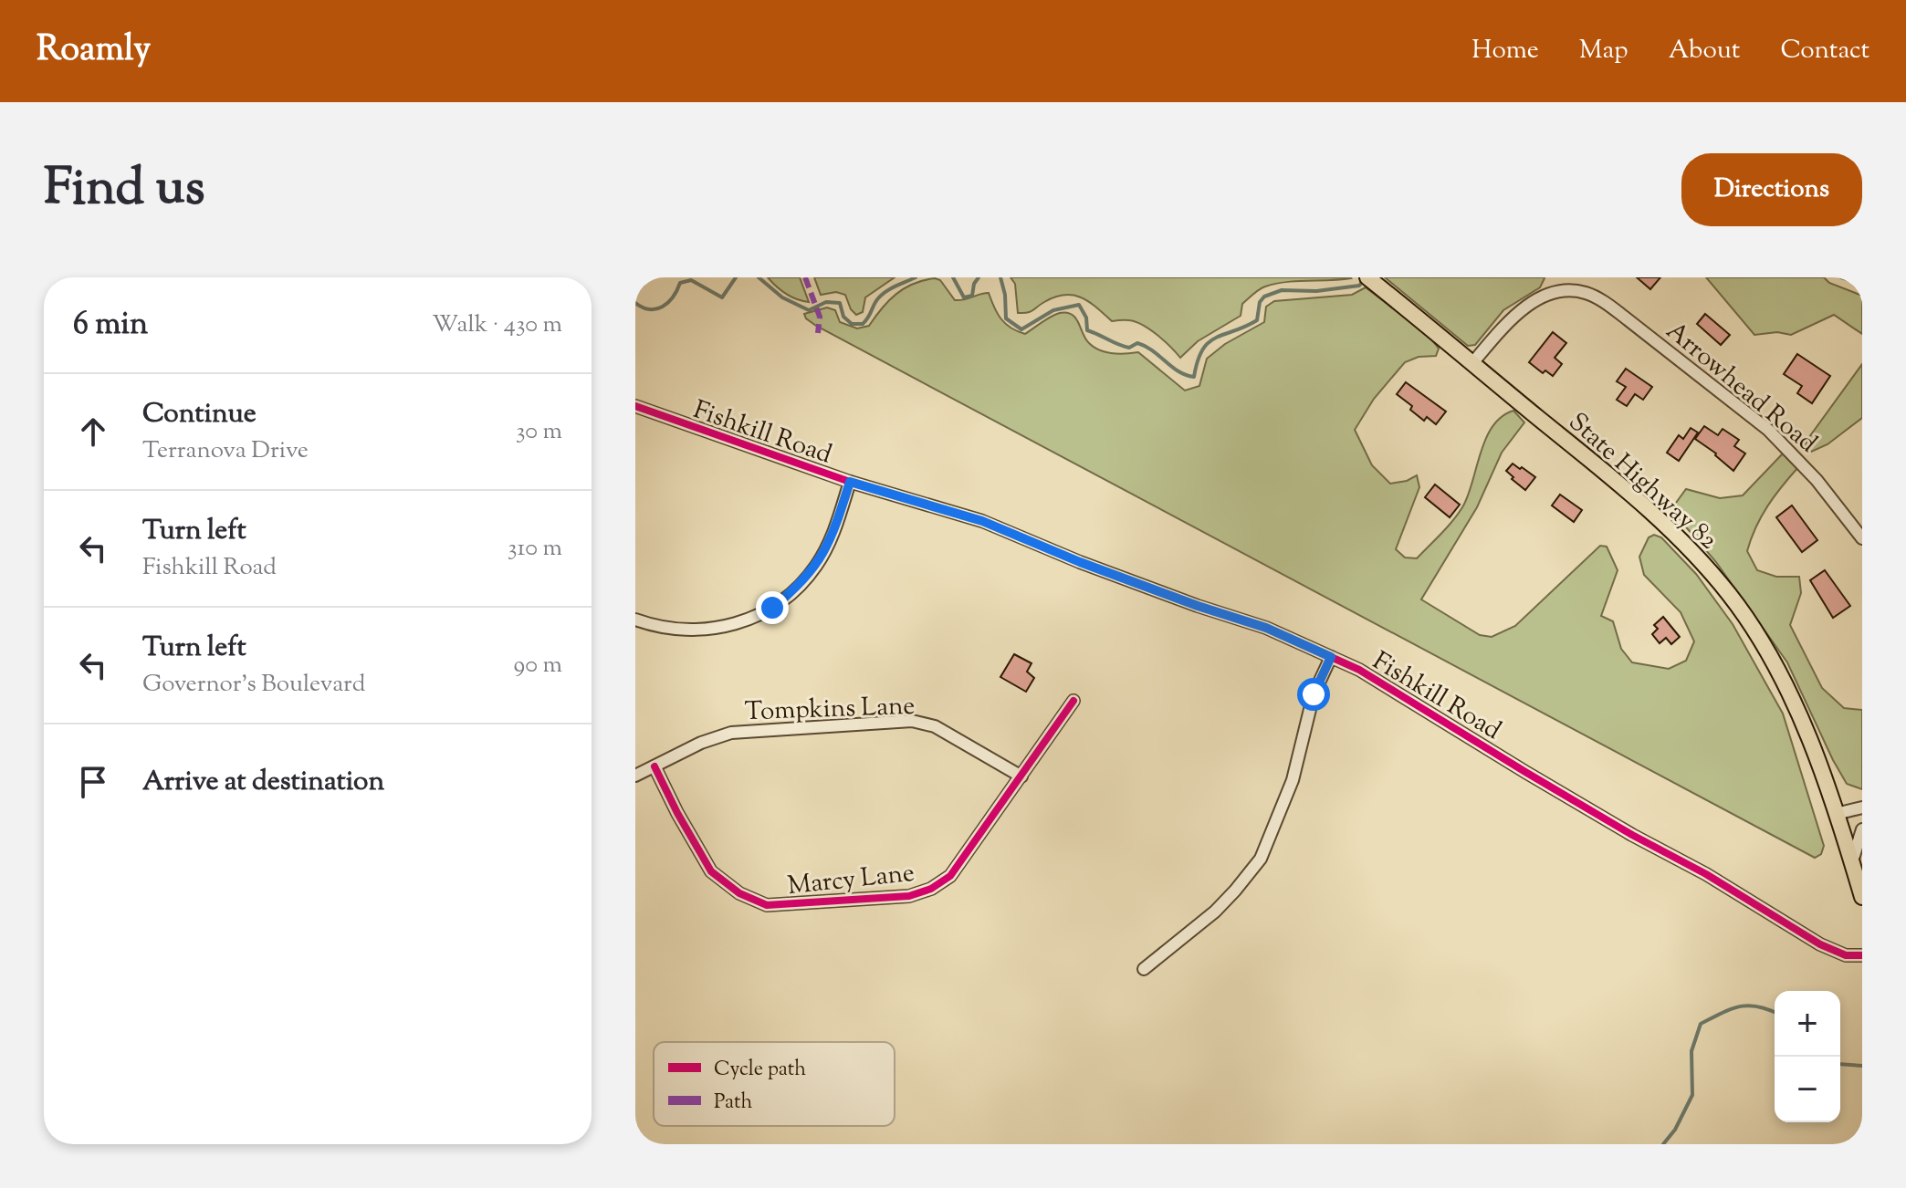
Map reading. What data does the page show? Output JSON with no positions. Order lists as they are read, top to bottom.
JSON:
{
  "streets": {
    "main road": ["State Highway 82"],
    "street": [
      "Arrowhead Road",
      "Fishkill Road",
      "Tompkins Lane",
      "Marcy Lane"
    ]
  },
  "crossings": [
    ["Arrowhead Road", "State Highway 82"],
    ["Tompkins Lane", "Marcy Lane"]
  ],
  "legend": ["Cycle path", "Path"],
  "page": {
    "header": "Roamly",
    "nav": [
      "Home",
      "Map",
      "About",
      "Contact"
    ],
    "title": "Find us",
    "buttons": "Directions",
    "heading": ["6 min", "Walk · 430 m"],
    "list": [
      ["Continue", "Terranova Drive", "30 m"],
      ["Turn left", "Fishkill Road", "310 m"],
      ["Turn left", "Governor's Boulevard", "90 m"],
      "Arrive at destination"
    ],
    "map_buttons": ["+", "−"]
  }
}
